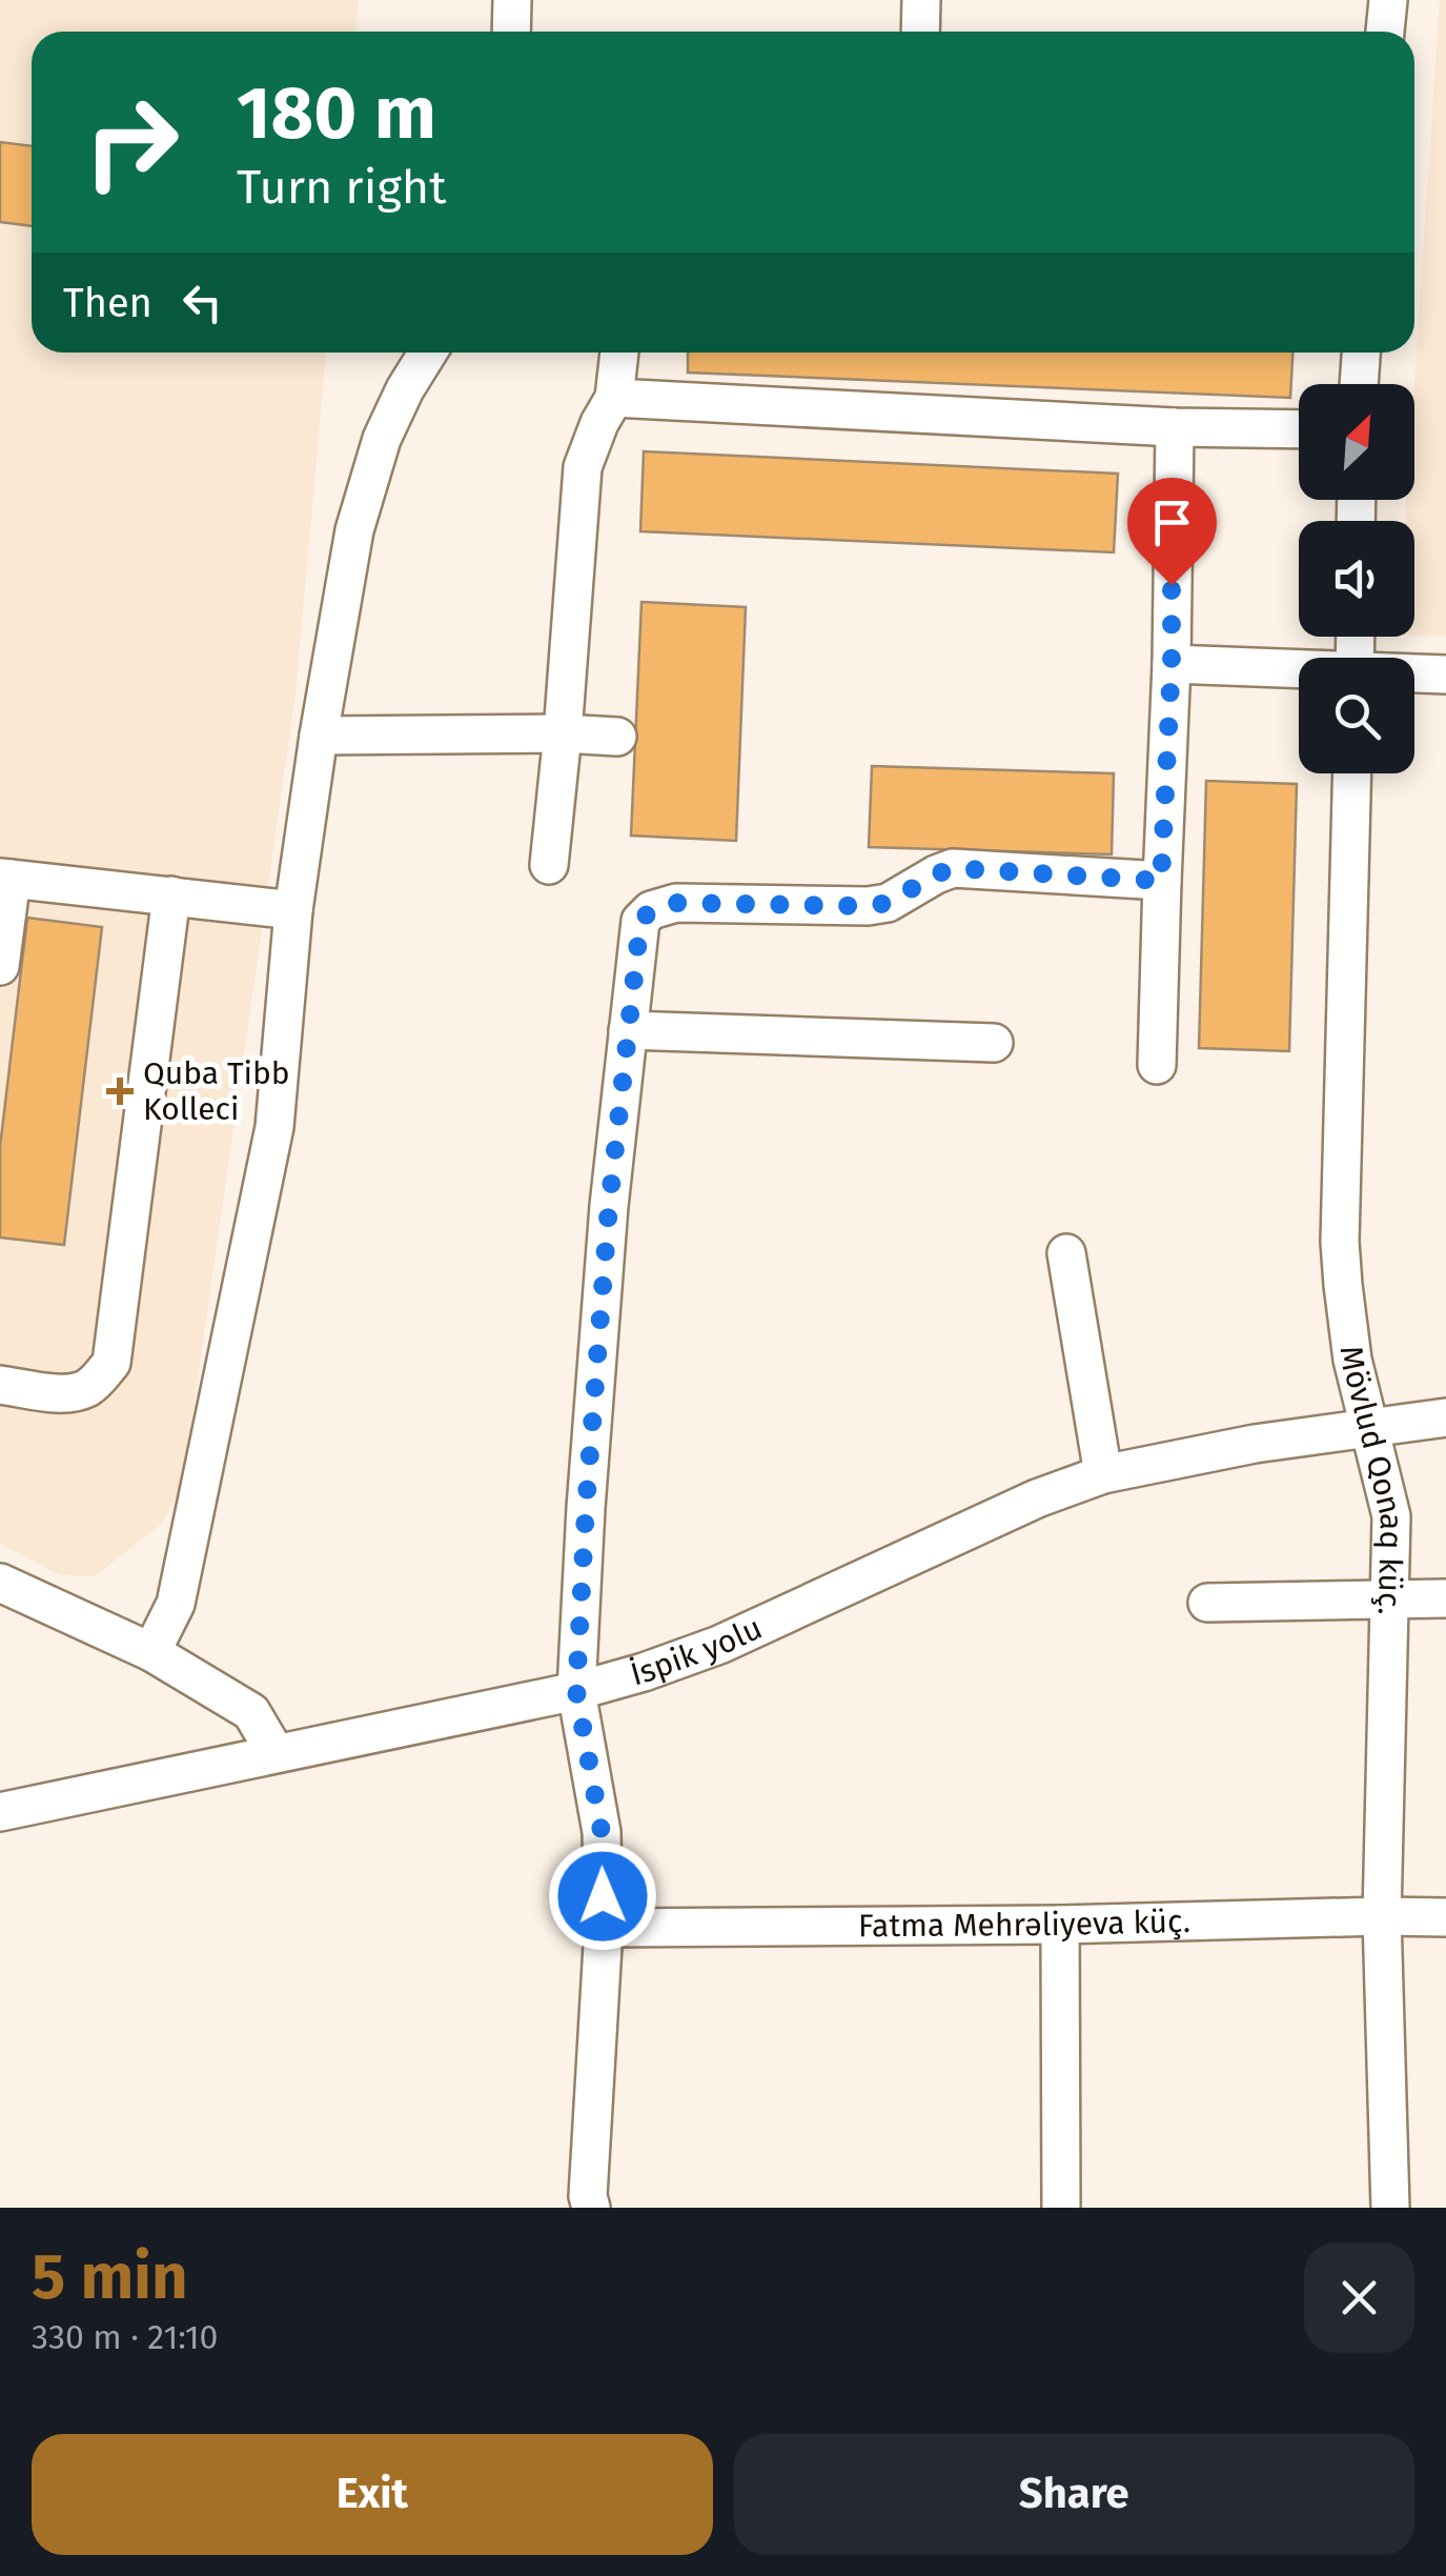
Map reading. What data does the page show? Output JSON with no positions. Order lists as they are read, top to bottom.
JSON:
{
  "streets": {
    "street": ["Mövlud Qonaq küç.", "İspik yolu", "Fatma Mehrəliyeva küç."]
  },
  "crossings": [
    ["Mövlud Qonaq küç.", "İspik yolu"],
    ["Mövlud Qonaq küç.", "Fatma Mehrəliyeva küç."]
  ],
  "places": {
    "health": ["Quba Tibb Kolleci"]
  },
  "north": "top right",
  "page": {
    "turn": ["180 m", "Turn right"],
    "then": "Then",
    "heading": ["5 min", "330 m · 21:10"],
    "buttons": ["Exit", "Share"]
  }
}
